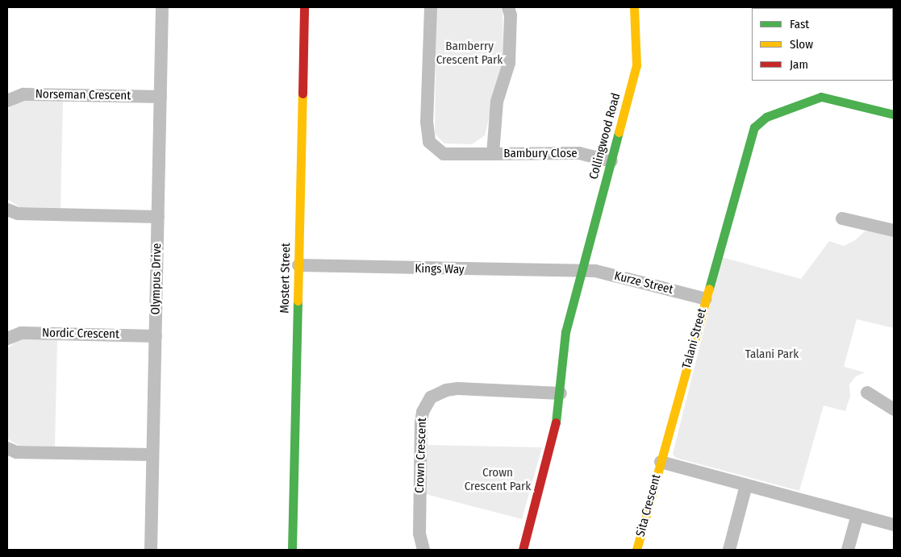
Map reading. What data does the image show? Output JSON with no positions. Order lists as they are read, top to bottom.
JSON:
{
  "streets": {
    "street": [
      "Norseman Crescent",
      "Collingwood Road",
      "Bambury Close",
      "Kings Way",
      "Mostert Street",
      "Olympus Drive",
      "Kurze Street",
      "Nordic Crescent",
      "Talani Street",
      "Crown Crescent",
      "Sita Crescent"
    ]
  },
  "crossings": [
    ["Norseman Crescent", "Olympus Drive"],
    ["Collingwood Road", "Bambury Close"],
    ["Collingwood Road", "Kings Way"],
    ["Collingwood Road", "Kurze Street"],
    ["Kings Way", "Mostert Street"],
    ["Kings Way", "Kurze Street"],
    ["Olympus Drive", "Nordic Crescent"],
    ["Kurze Street", "Talani Street"],
    ["Talani Street", "Sita Crescent"]
  ],
  "parks": ["Bamberry Crescent Park", "Talani Park", "Crown Crescent Park"],
  "legend": ["Fast", "Slow", "Jam"]
}
